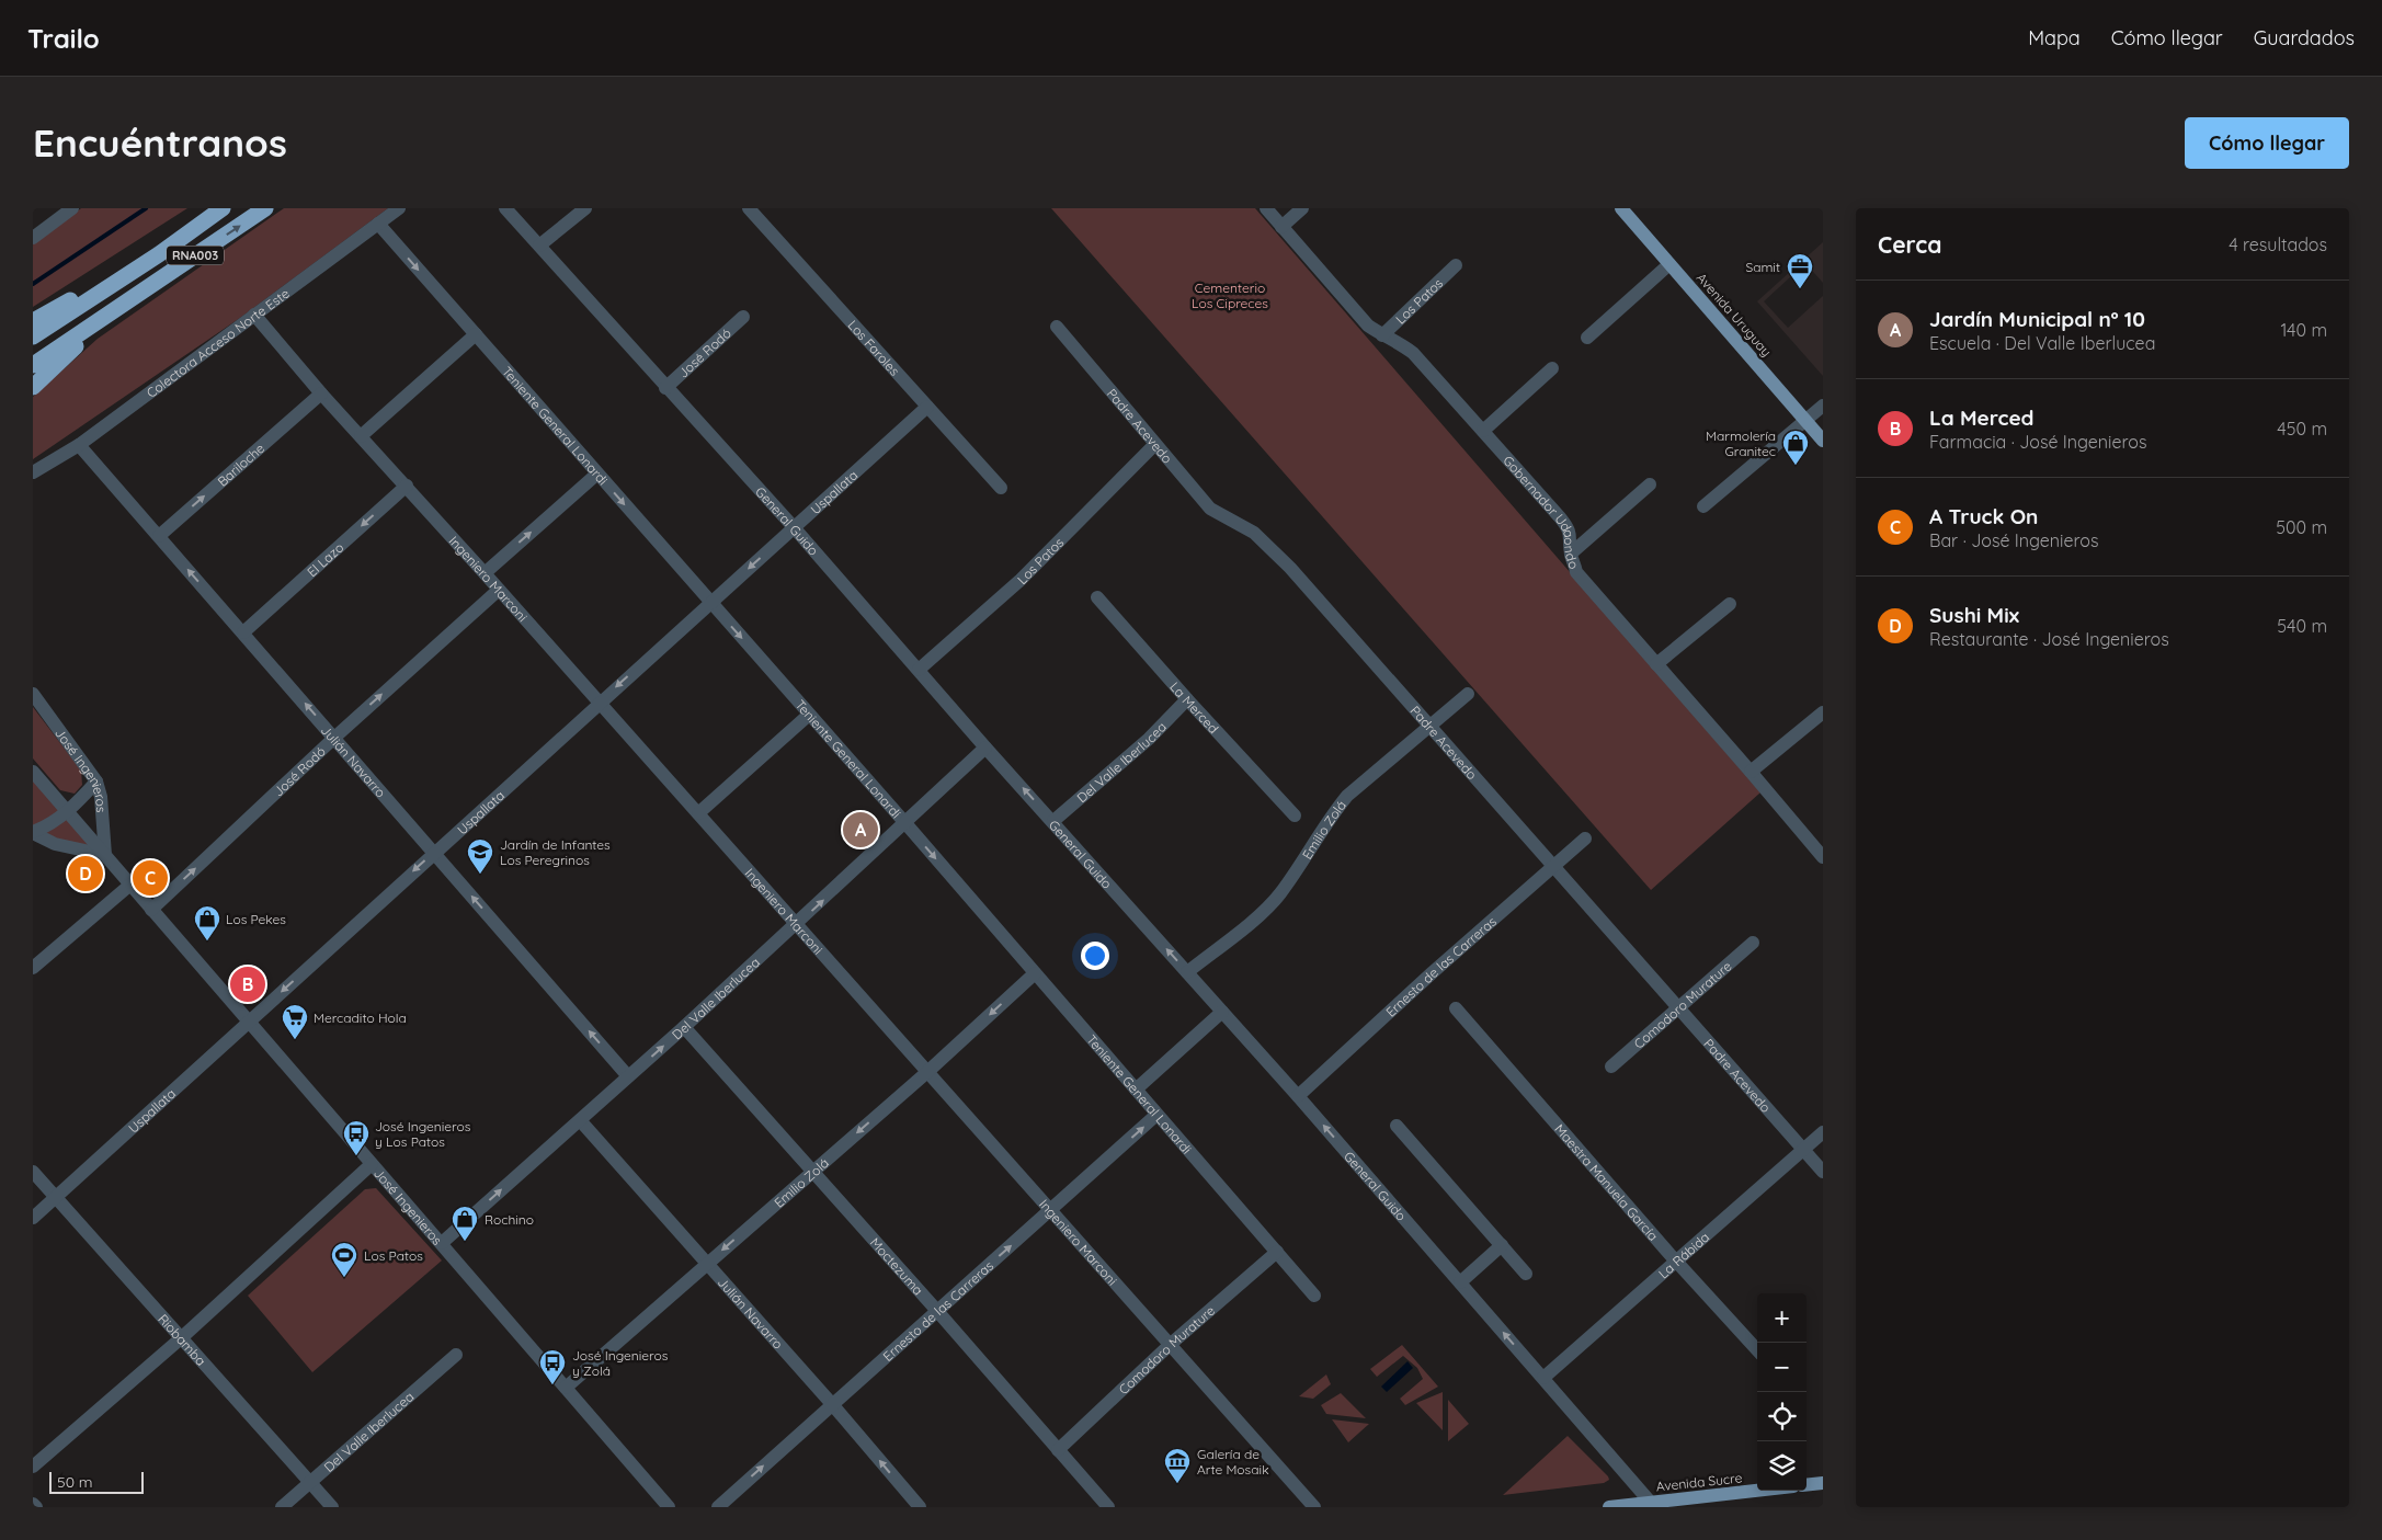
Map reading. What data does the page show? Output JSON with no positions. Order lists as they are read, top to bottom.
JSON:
{
  "streets": {
    "highway": ["RNA003"],
    "main road": ["Avenida Uruguay", "Avenida Sucre"],
    "street": [
      "Los Patos",
      "Colectora Acceso Norte Este",
      "Los Faroles",
      "José Rodó",
      "Padre Acevedo",
      "Teniente General Lonardi",
      "Bariloche",
      "Uspallata",
      "Gobernador Udaondo",
      "General Guido",
      "El Lazo",
      "Ingeniero Marconi",
      "La Merced",
      "Julián Navarro",
      "Del Valle Iberlucea",
      "José Ingenieros",
      "Emilio Zolá",
      "Ernesto de las Carreras",
      "Comodoro Murature",
      "Maestra Manuela García",
      "La Rábida",
      "Moctezuma",
      "Riobamba"
    ]
  },
  "crossings": [
    ["Los Patos", "Padre Acevedo"],
    ["Los Patos", "Gobernador Udaondo"],
    ["Los Patos", "General Guido"],
    ["Colectora Acceso Norte Este", "Teniente General Lonardi"],
    ["Colectora Acceso Norte Este", "Ingeniero Marconi"],
    ["Colectora Acceso Norte Este", "Julián Navarro"],
    ["Los Faroles", "Uspallata"],
    ["José Rodó", "General Guido"],
    ["José Rodó", "Ingeniero Marconi"],
    ["José Rodó", "Julián Navarro"],
    ["José Rodó", "José Ingenieros"],
    ["Padre Acevedo", "Emilio Zolá"],
    ["Padre Acevedo", "Ernesto de las Carreras"],
    ["Padre Acevedo", "Comodoro Murature"],
    ["Padre Acevedo", "La Rábida"],
    ["Teniente General Lonardi", "Uspallata"],
    ["Teniente General Lonardi", "Del Valle Iberlucea"],
    ["Teniente General Lonardi", "Emilio Zolá"],
    ["Teniente General Lonardi", "Ernesto de las Carreras"],
    ["Teniente General Lonardi", "Comodoro Murature"],
    ["Bariloche", "Ingeniero Marconi"],
    ["Bariloche", "Julián Navarro"],
    ["Uspallata", "General Guido"],
    ["Uspallata", "Ingeniero Marconi"],
    ["Uspallata", "Julián Navarro"],
    ["Uspallata", "José Ingenieros"],
    ["Uspallata", "Riobamba"],
    ["General Guido", "Del Valle Iberlucea"],
    ["General Guido", "Emilio Zolá"],
    ["General Guido", "Ernesto de las Carreras"],
    ["General Guido", "La Rábida"],
    ["General Guido", "Avenida Sucre"],
    ["El Lazo", "Ingeniero Marconi"],
    ["El Lazo", "Julián Navarro"],
    ["Ingeniero Marconi", "Del Valle Iberlucea"],
    ["Ingeniero Marconi", "Emilio Zolá"],
    ["Ingeniero Marconi", "Ernesto de las Carreras"],
    ["Ingeniero Marconi", "Comodoro Murature"],
    ["La Merced", "Del Valle Iberlucea"],
    ["Julián Navarro", "Del Valle Iberlucea"],
    ["Julián Navarro", "Emilio Zolá"],
    ["Julián Navarro", "Ernesto de las Carreras"],
    ["Del Valle Iberlucea", "José Ingenieros"],
    ["Del Valle Iberlucea", "Moctezuma"],
    ["Del Valle Iberlucea", "Riobamba"],
    ["José Ingenieros", "Emilio Zolá"],
    ["Emilio Zolá", "Moctezuma"],
    ["Ernesto de las Carreras", "Moctezuma"],
    ["Comodoro Murature", "Moctezuma"],
    ["Maestra Manuela García", "La Rábida"]
  ],
  "one_way": [
    "José Rodó",
    "Teniente General Lonardi",
    "Bariloche",
    "Uspallata",
    "General Guido",
    "El Lazo",
    "Julián Navarro",
    "Del Valle Iberlucea",
    "Emilio Zolá",
    "Ernesto de las Carreras"
  ],
  "parks": ["Cementerio Los Cipreces"],
  "places": {
    "office": ["Samit"],
    "shop": ["Marmolería Granitec", "Los Pekes", "Rochino"],
    "school or university": ["Jardín de Infantes Los Peregrinos"],
    "supermarket": ["Mercadito Hola"],
    "bus stop": ["José Ingenieros y Los Patos", "José Ingenieros y Zolá"],
    "sports": ["Los Patos"],
    "museum": ["Galería de Arte Mosaik"]
  },
  "scale_bar": "50 m",
  "page": {
    "header": "Trailo",
    "nav": ["Mapa", "Cómo llegar", "Guardados"],
    "buttons": "Cómo llegar",
    "title": "Encuéntranos",
    "heading": ["Cerca", "4 resultados"],
    "list": [
      {
        "mark": "A",
        "name": "Jardín Municipal nº 10",
        "note": "Escuela · Del Valle Iberlucea",
        "value": "140 m"
      },
      {
        "mark": "B",
        "name": "La Merced",
        "note": "Farmacia · José Ingenieros",
        "value": "450 m"
      },
      {
        "mark": "C",
        "name": "A Truck On",
        "note": "Bar · José Ingenieros",
        "value": "500 m"
      },
      {
        "mark": "D",
        "name": "Sushi Mix",
        "note": "Restaurante · José Ingenieros",
        "value": "540 m"
      }
    ],
    "pins": [
      "A",
      "D",
      "C",
      "B"
    ],
    "map_buttons": ["+", "−"],
    "scale": "50 m"
  }
}
